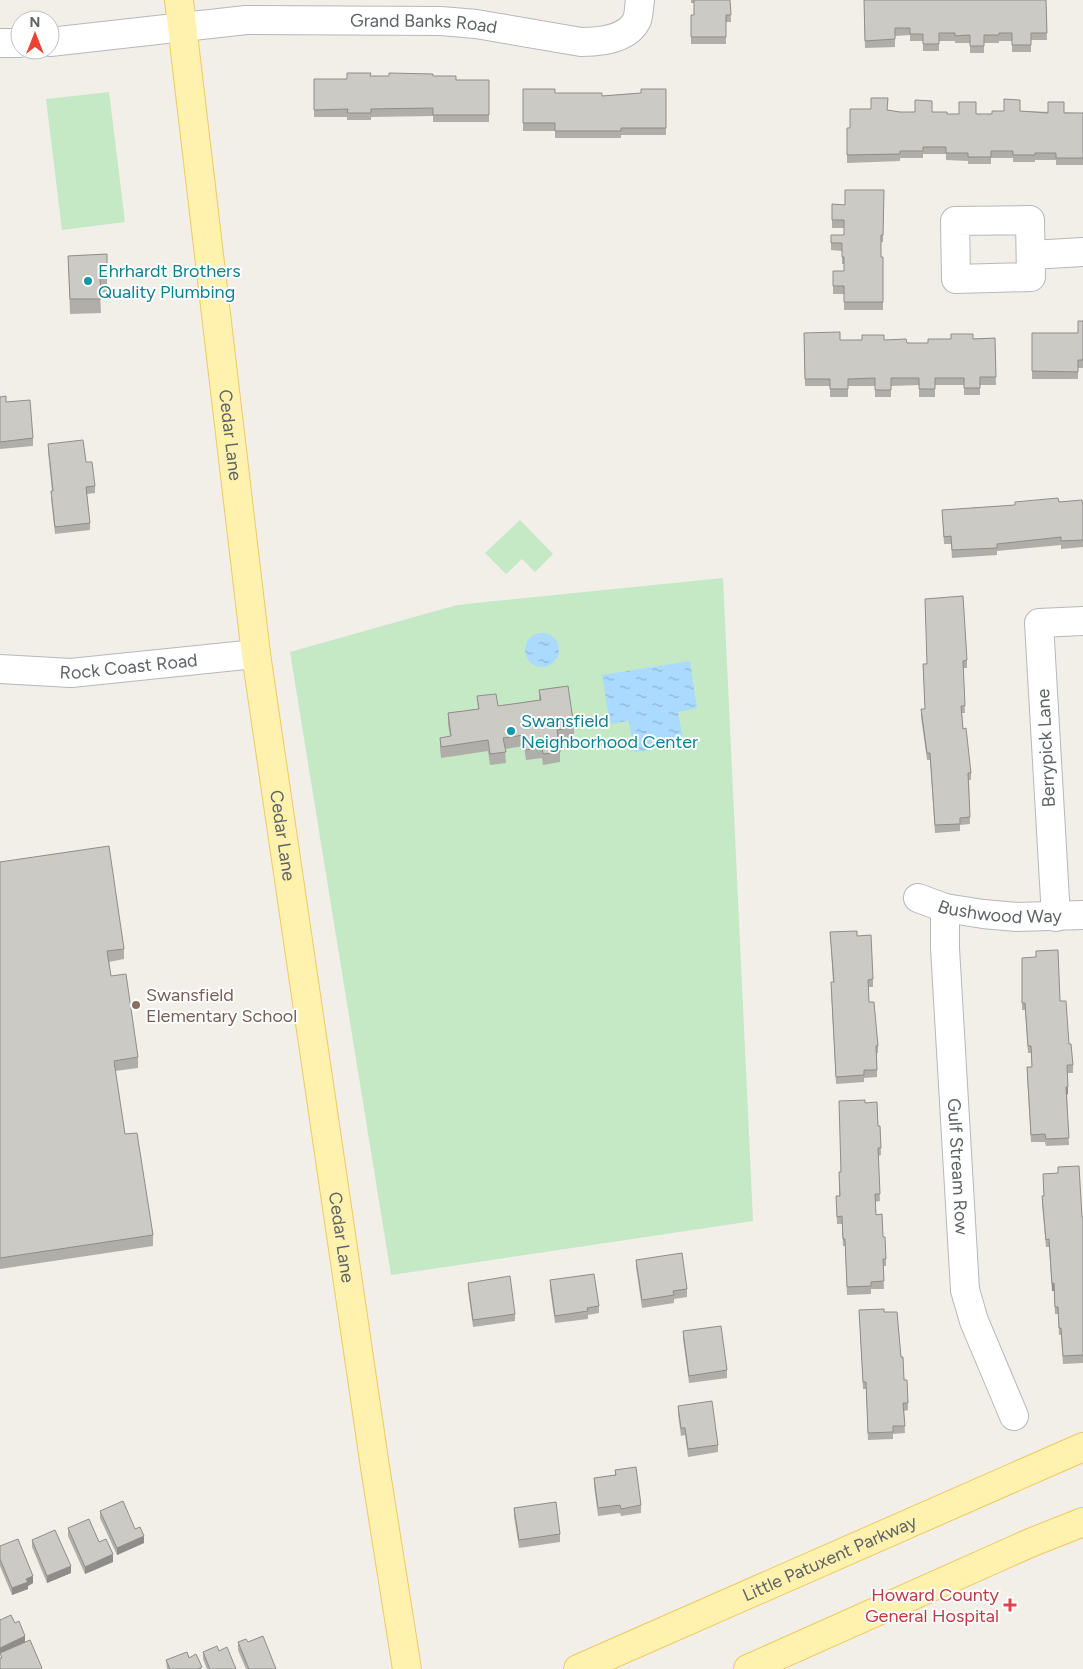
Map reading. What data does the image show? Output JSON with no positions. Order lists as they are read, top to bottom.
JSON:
{
  "streets": {
    "main road": ["Cedar Lane", "Little Patuxent Parkway"],
    "street": [
      "Grand Banks Road",
      "Rock Coast Road",
      "Berrypick Lane",
      "Bushwood Way",
      "Gulf Stream Row"
    ]
  },
  "crossings": [
    ["Grand Banks Road", "Cedar Lane"],
    ["Cedar Lane", "Rock Coast Road"],
    ["Berrypick Lane", "Bushwood Way"],
    ["Bushwood Way", "Gulf Stream Row"]
  ],
  "places": {
    "other": ["Ehrhardt Brothers Quality Plumbing", "Swansfield Neighborhood Center", "Swansfield Elementary School"],
    "health": ["Howard County General Hospital"]
  },
  "north": "top"
}
